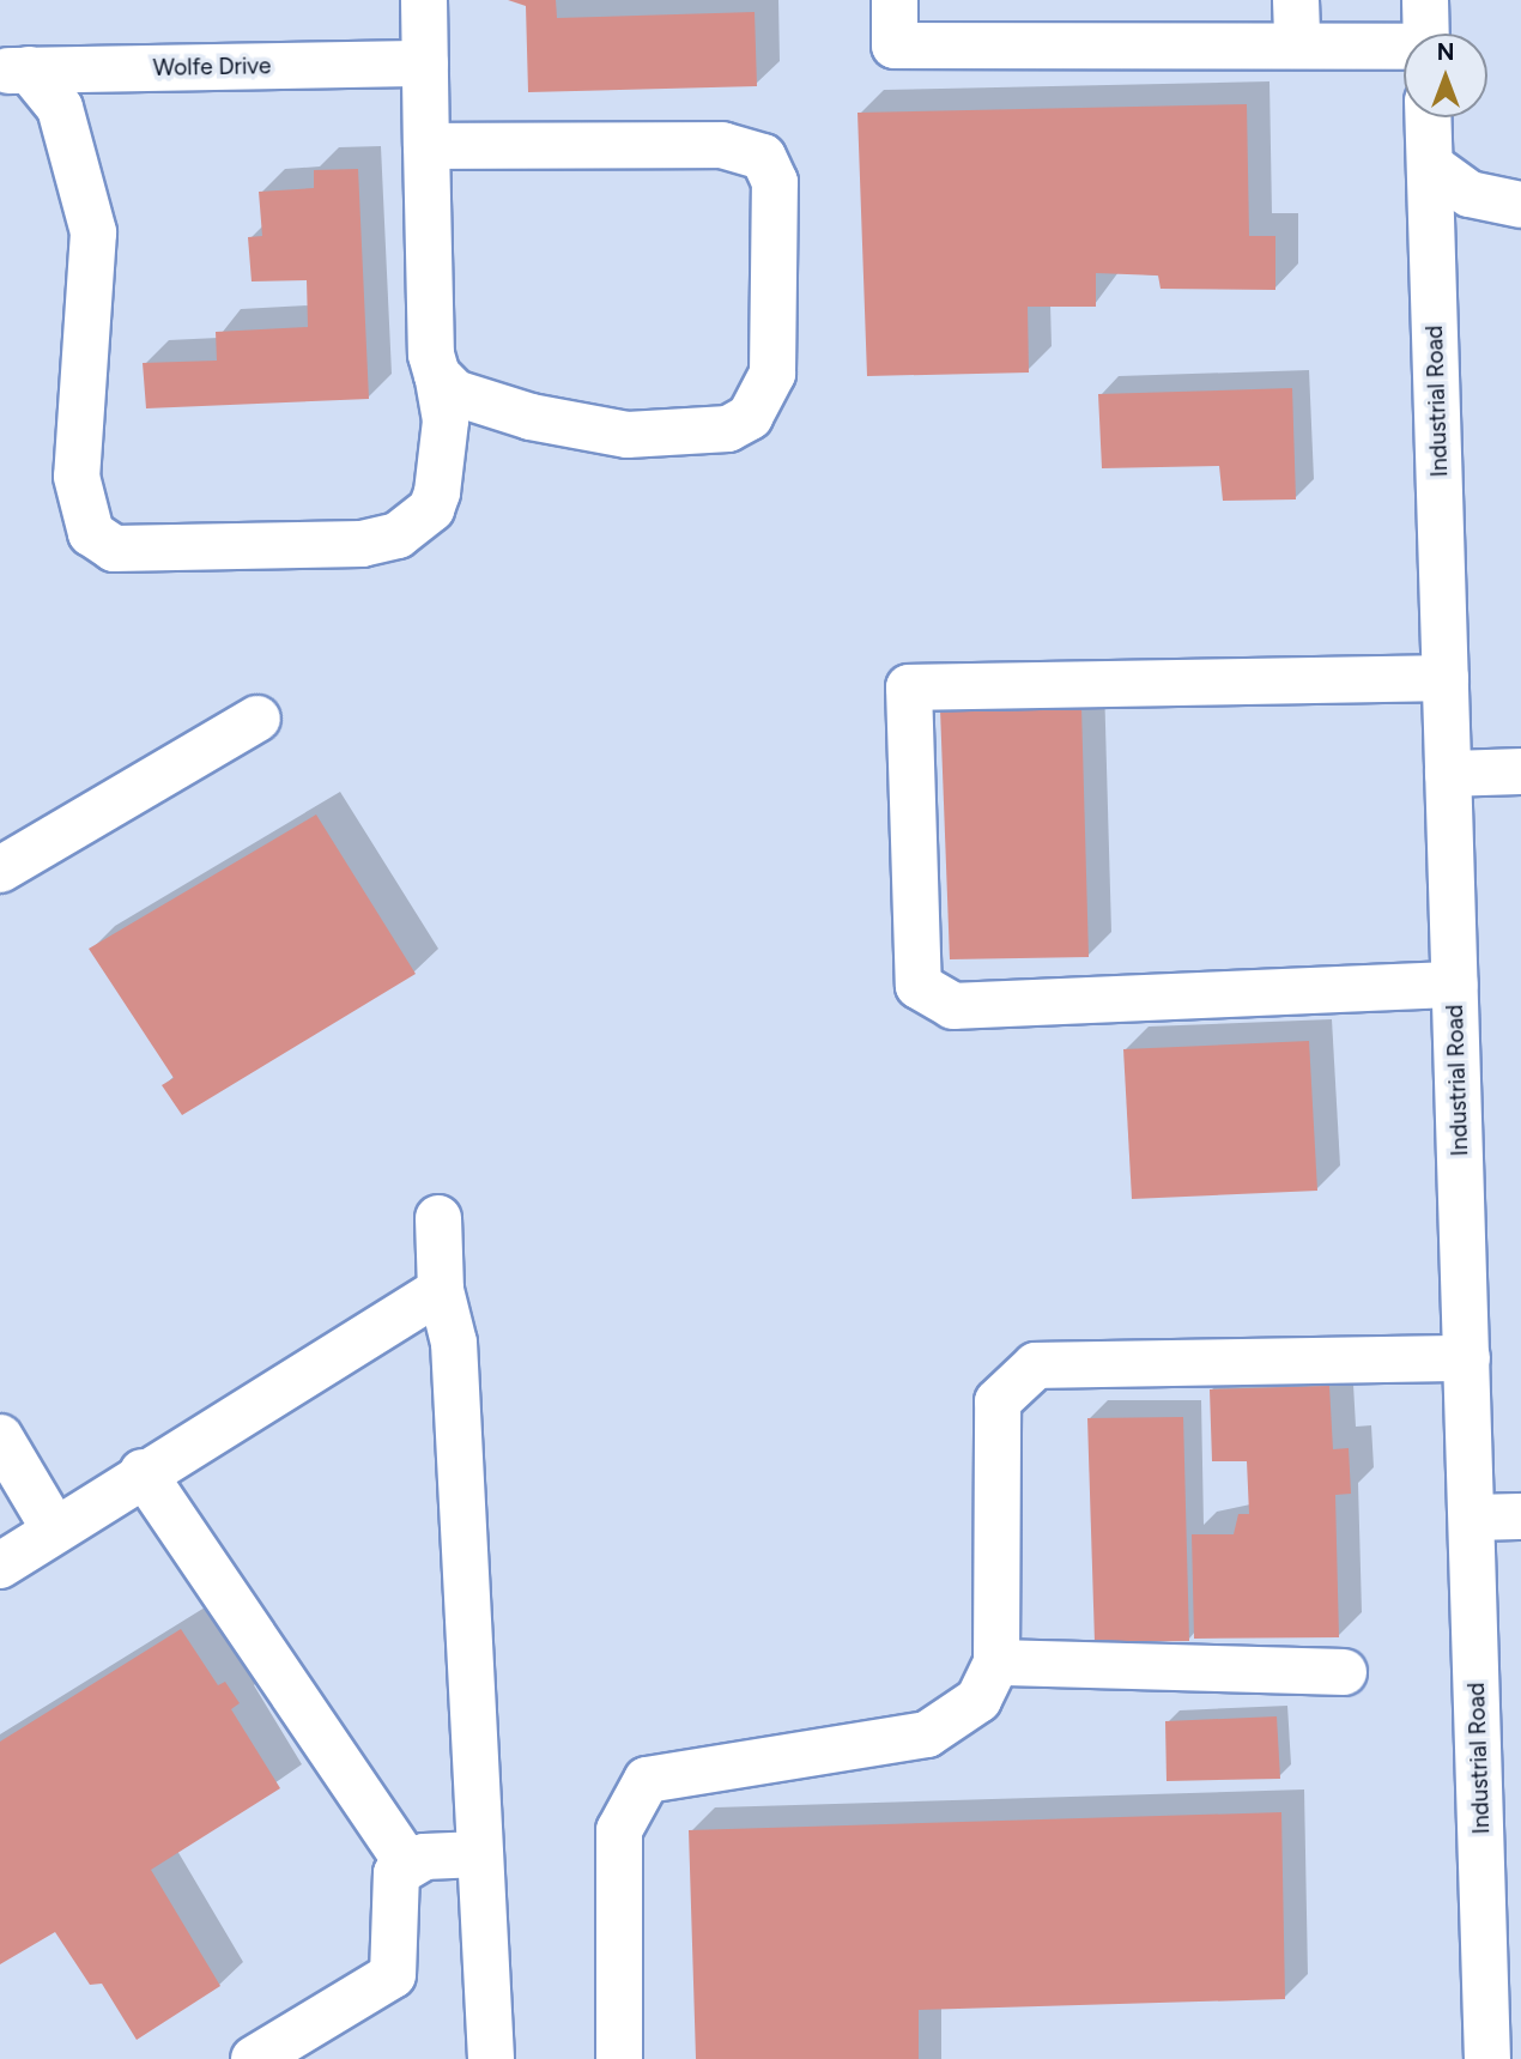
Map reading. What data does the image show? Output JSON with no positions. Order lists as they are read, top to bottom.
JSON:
{
  "streets": {
    "street": ["Wolfe Drive", "Industrial Road"]
  },
  "north": "top"
}
